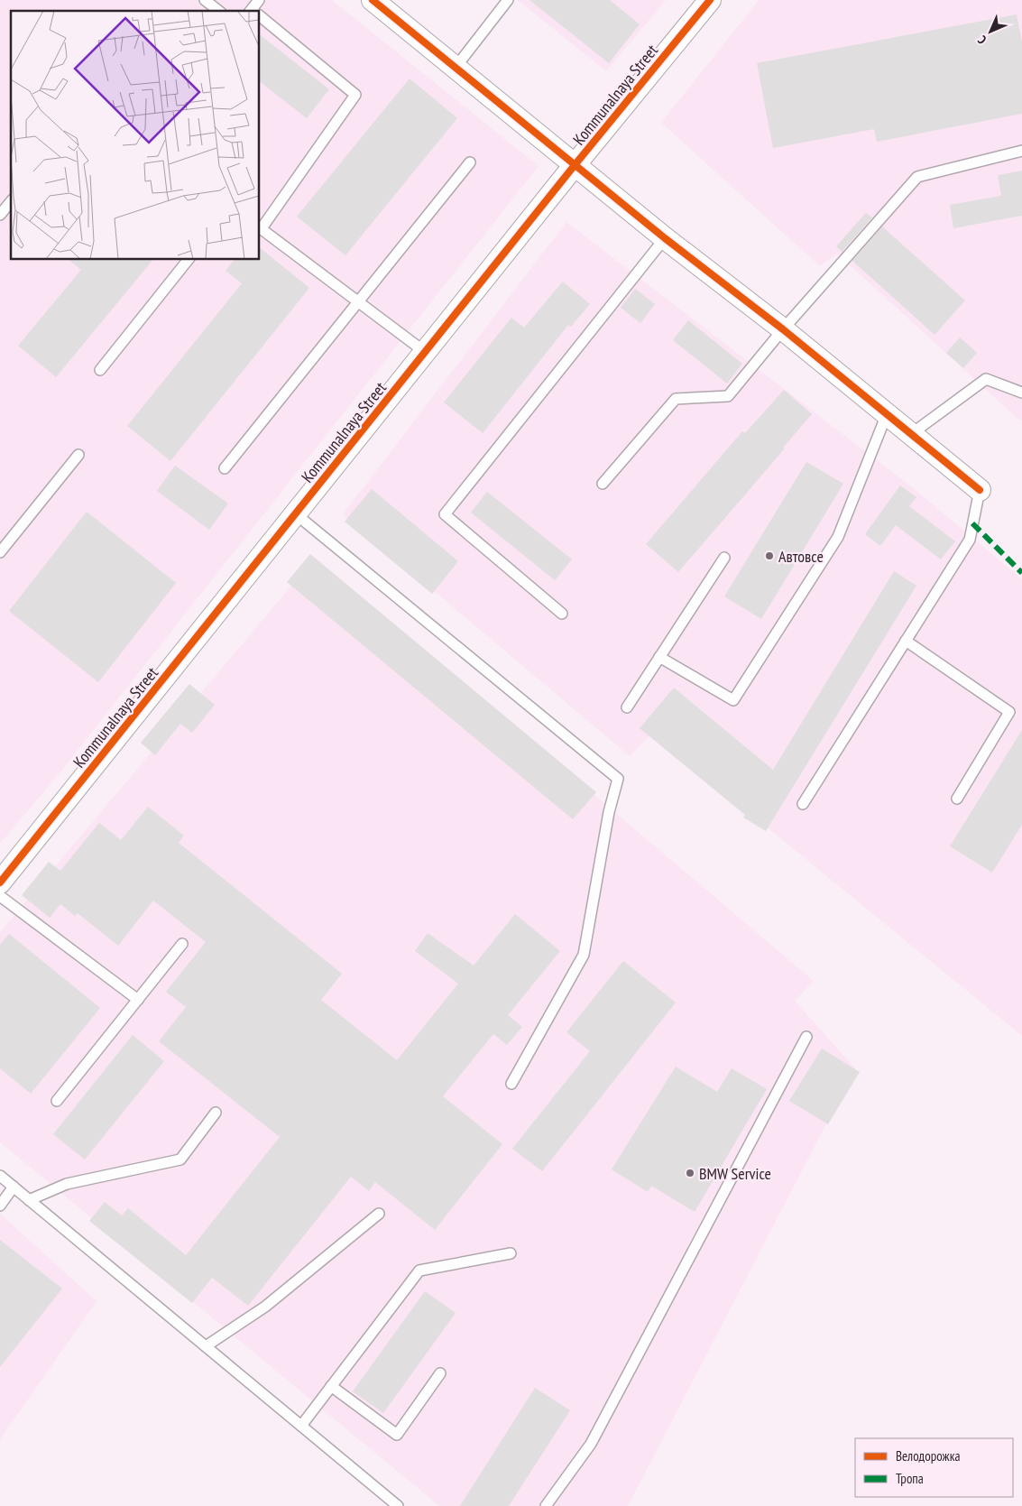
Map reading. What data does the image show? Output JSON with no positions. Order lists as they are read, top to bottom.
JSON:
{
  "streets": {
    "street": ["Kommunalnaya Street"]
  },
  "places": ["Автовсе", "BMW Service"],
  "legend": ["Велодорожка", "Тропа"],
  "north": "bottom left"
}
